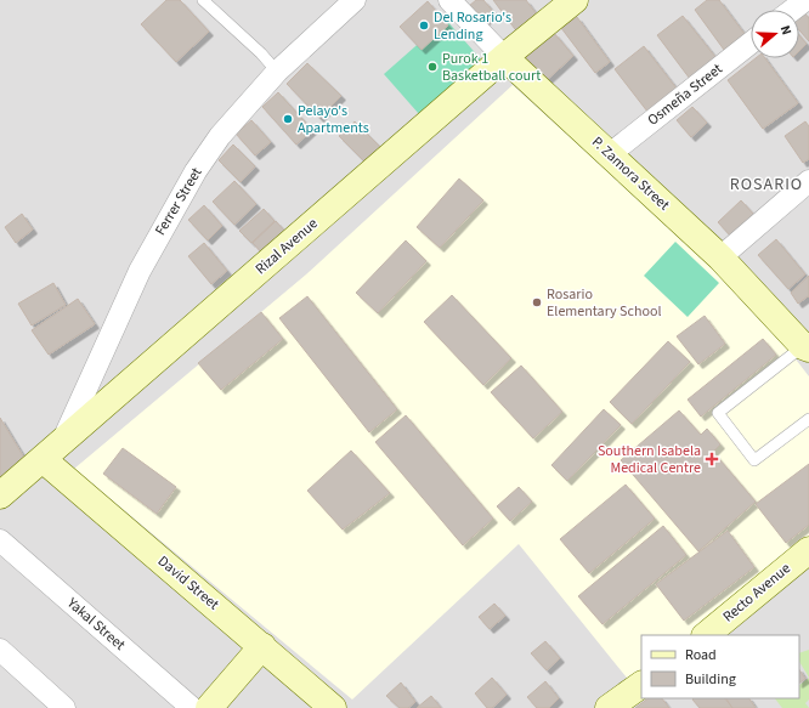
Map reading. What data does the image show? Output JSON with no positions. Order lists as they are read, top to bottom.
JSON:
{
  "streets": {
    "street": [
      "Osmeña Street",
      "P. Zamora Street",
      "Ferrer Street",
      "Rizal Avenue",
      "David Street",
      "Recto Avenue",
      "Yakal Street"
    ]
  },
  "crossings": [
    ["Osmeña Street", "P. Zamora Street"],
    ["P. Zamora Street", "Rizal Avenue"],
    ["Ferrer Street", "Rizal Avenue"],
    ["Ferrer Street", "David Street"],
    ["Rizal Avenue", "David Street"]
  ],
  "districts": ["ROSARIO"],
  "places": {
    "other": [
      "Del Rosario's Lending",
      "Purok 1 Basketball court",
      "Pelayo's Apartments",
      "Rosario Elementary School"
    ],
    "health": ["Southern Isabela Medical Centre"]
  },
  "legend": ["Road", "Building"],
  "north": "right"
}
